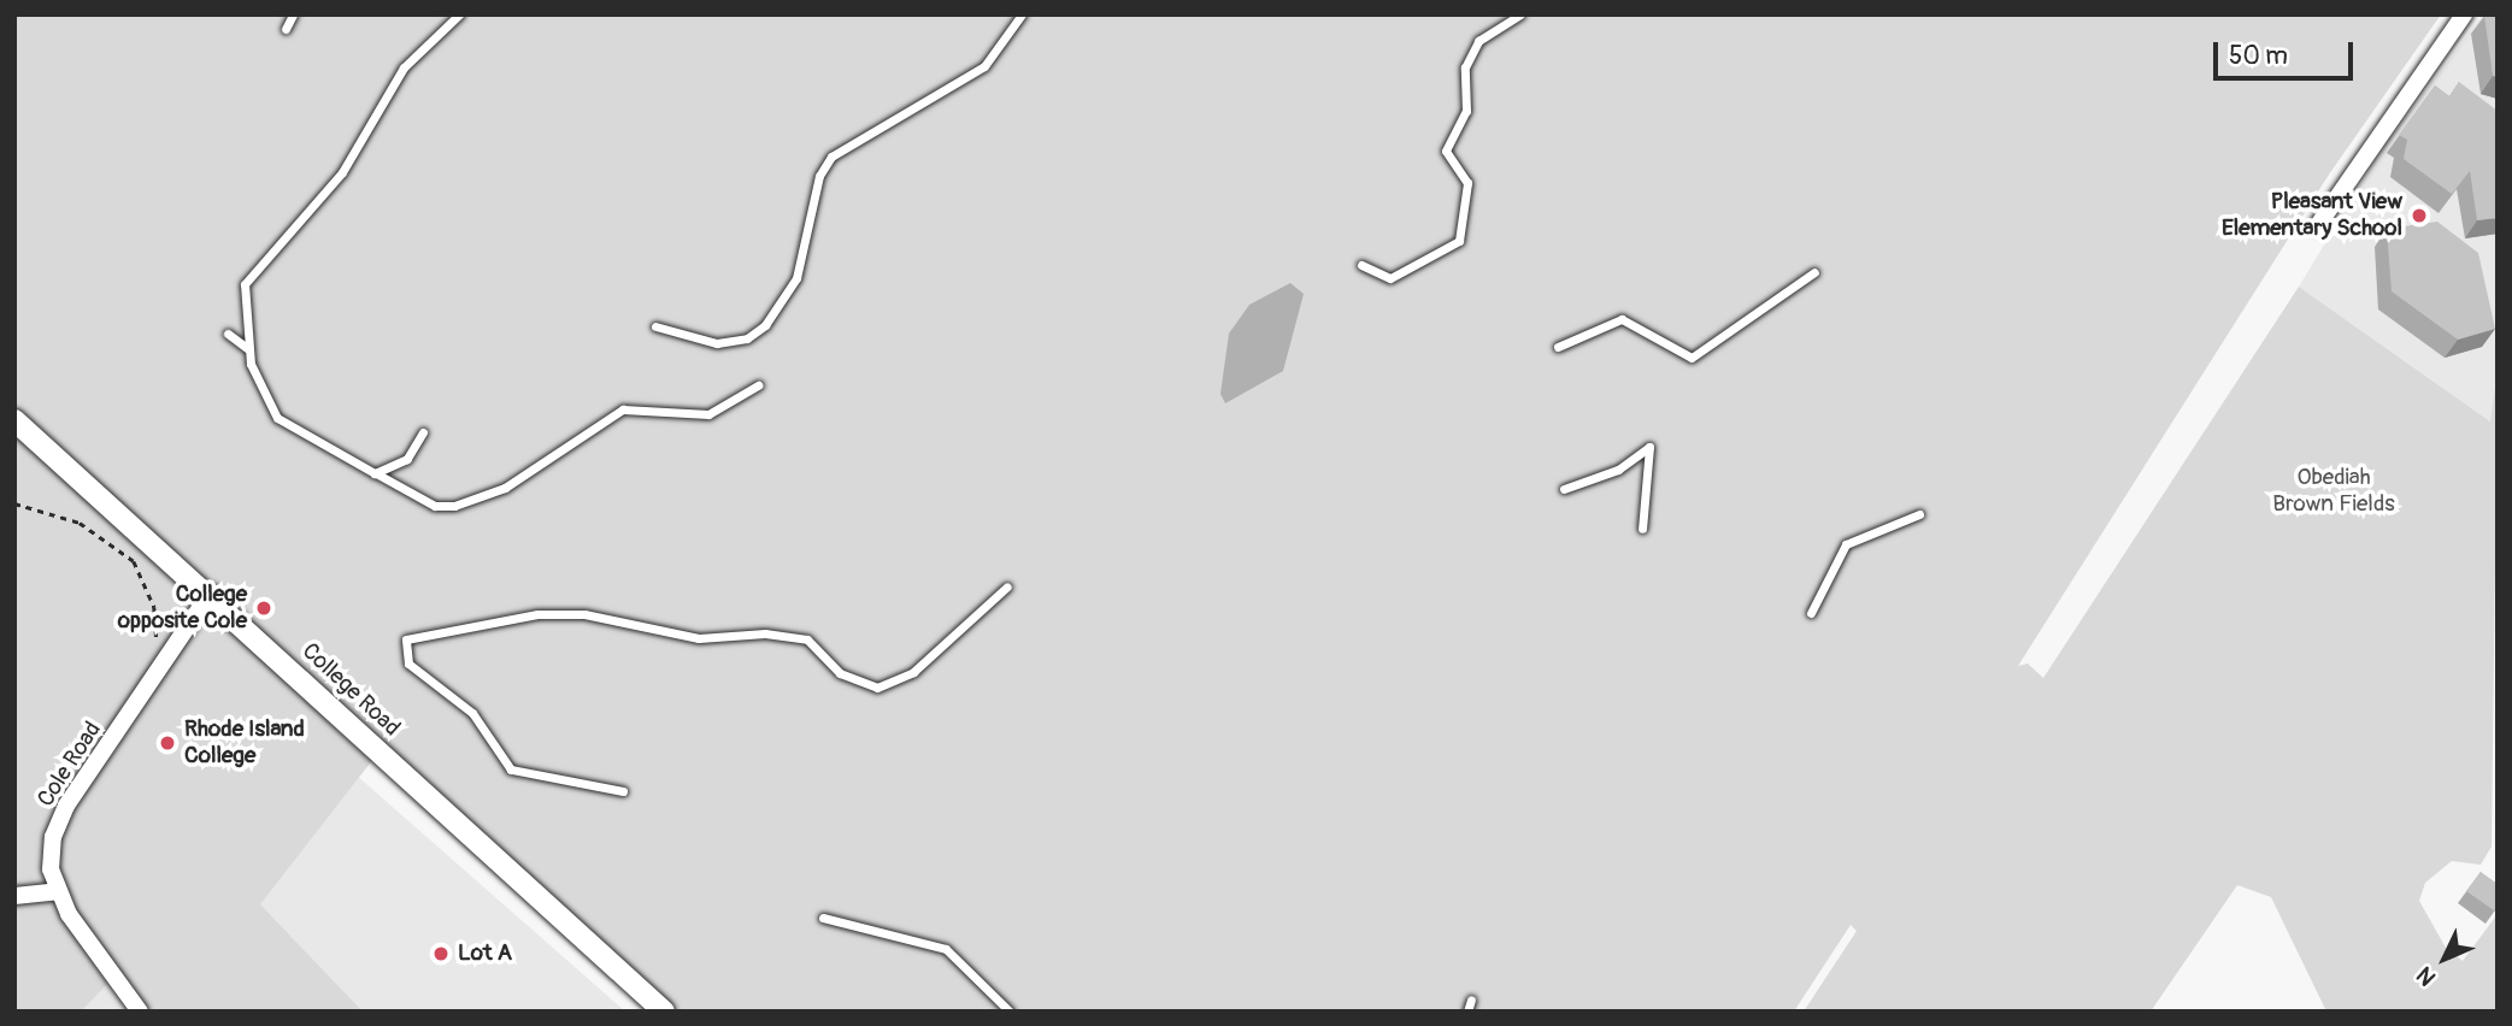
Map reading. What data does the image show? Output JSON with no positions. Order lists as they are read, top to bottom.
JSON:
{
  "streets": {
    "street": ["College Road", "Cole Road"]
  },
  "crossings": [
    ["College Road", "Cole Road"]
  ],
  "parks": ["Obediah Brown Fields"],
  "places": [
    "Pleasant View Elementary School",
    "College opposite Cole",
    "Rhode Island College",
    "Lot A"
  ],
  "scale_bar": "50 m",
  "north": "bottom left"
}
